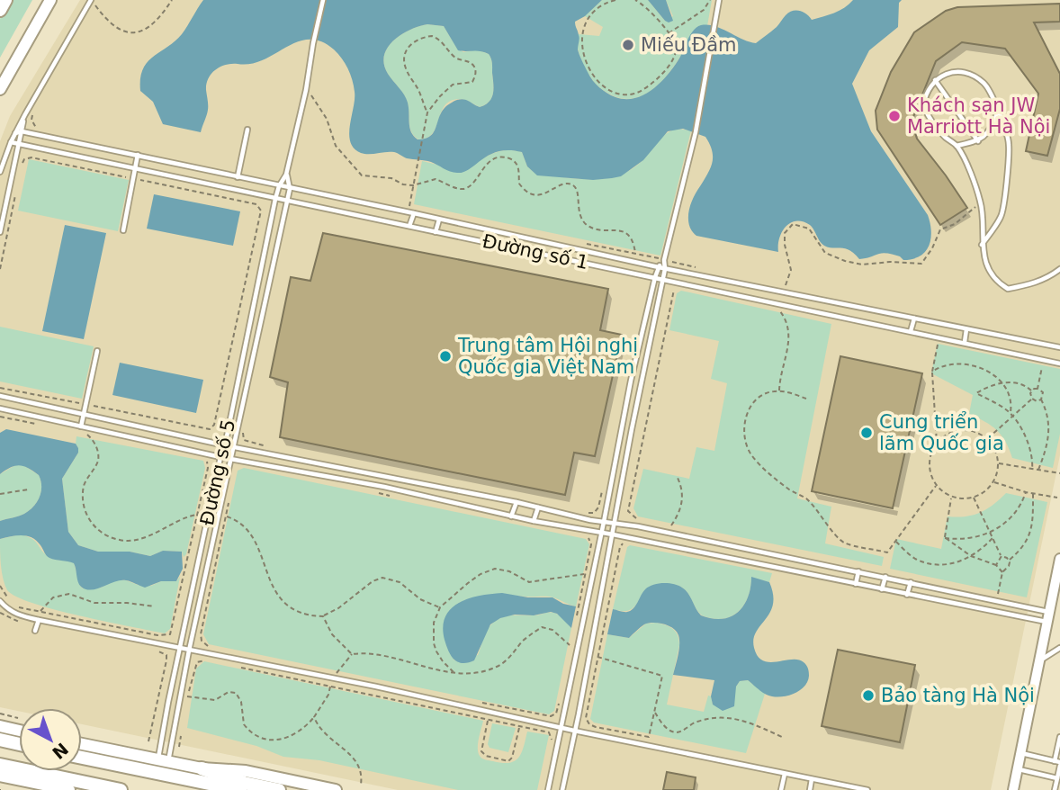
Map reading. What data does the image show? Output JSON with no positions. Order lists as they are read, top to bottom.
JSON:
{
  "streets": {
    "lane": ["Đường số 1", "Đường số 5"]
  },
  "crossings": [
    ["Đường số 1", "Đường số 5"]
  ],
  "places": [
    "Miếu Đầm",
    "Khách sạn JW Marriott Hà Nội",
    "Trung tâm Hội nghị Quốc gia Việt Nam",
    "Cung triển lãm Quốc gia",
    "Bảo tàng Hà Nội"
  ],
  "north": "bottom right"
}
